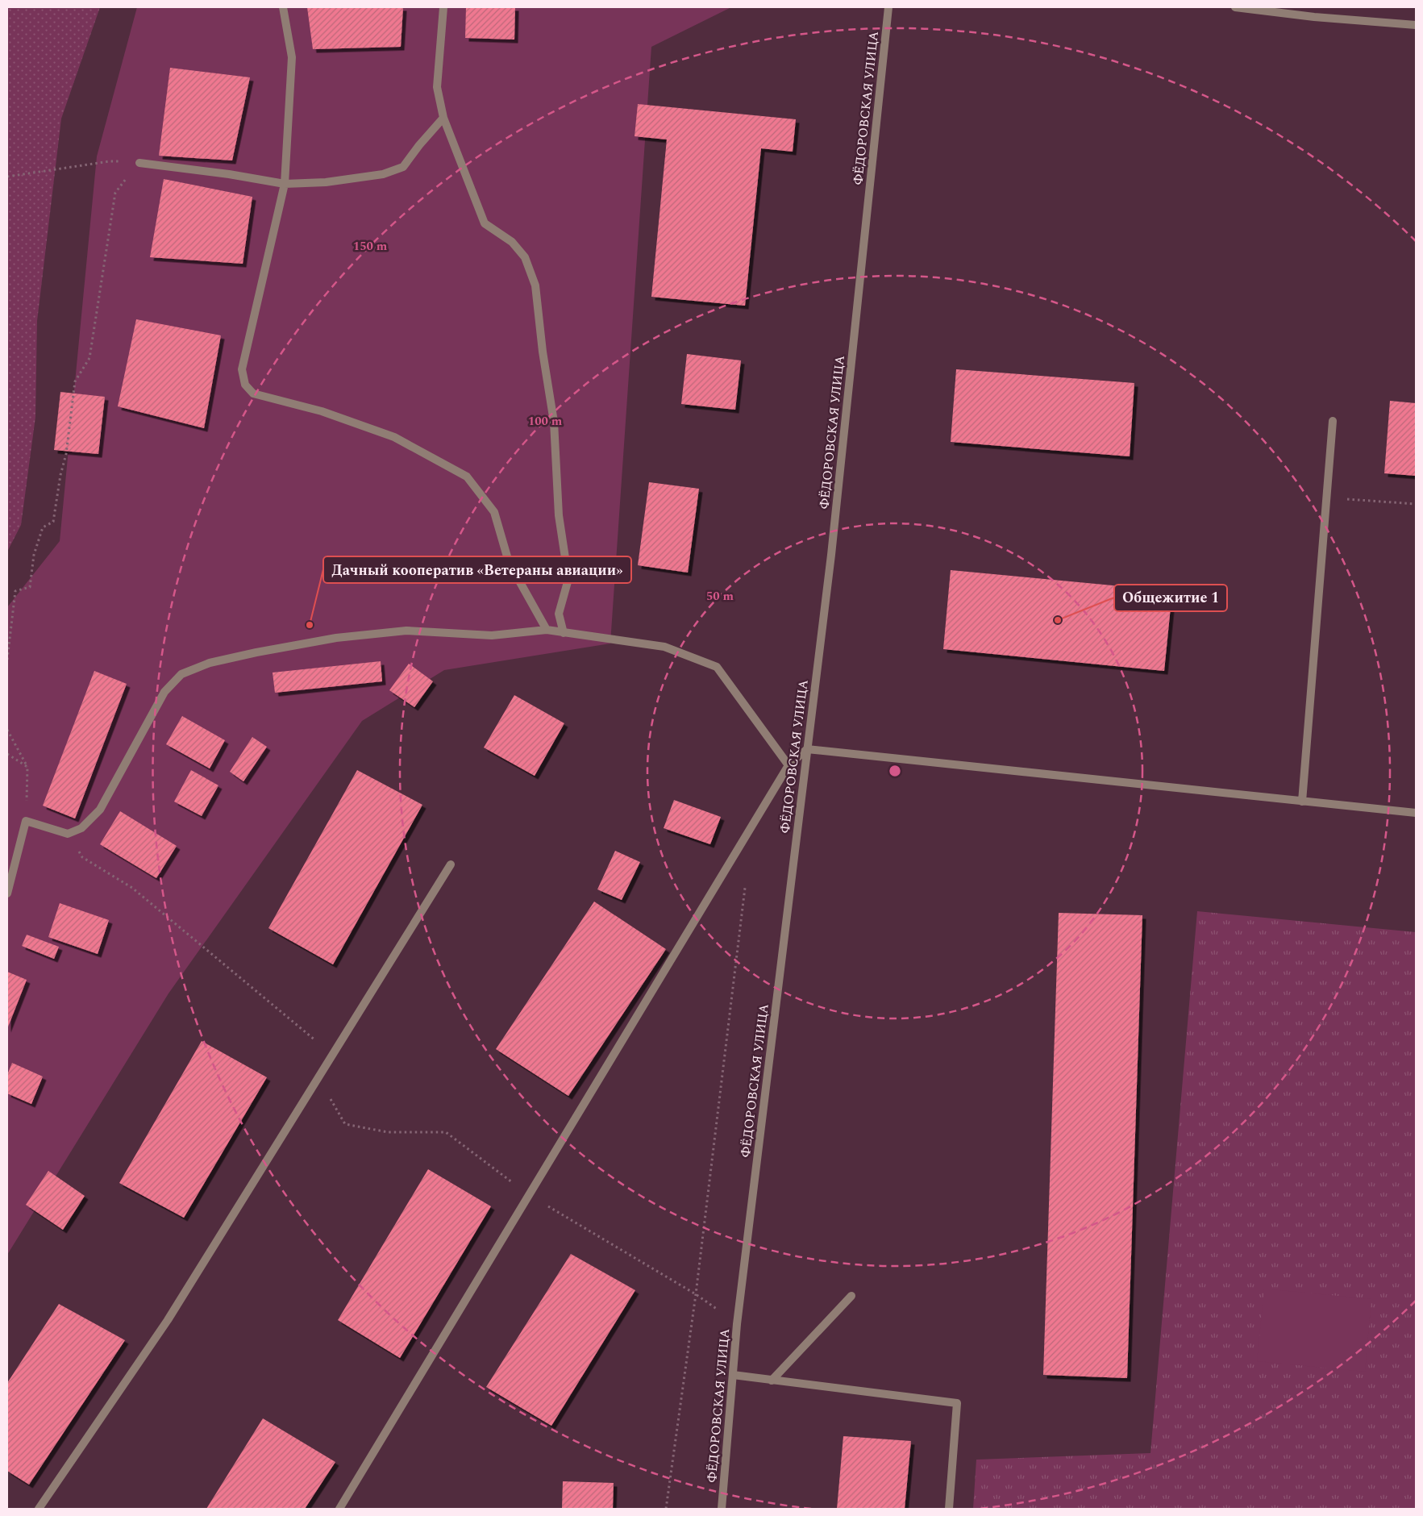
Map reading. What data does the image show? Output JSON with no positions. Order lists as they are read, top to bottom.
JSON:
{
  "streets": {
    "street": ["ФЁДОРОВСКАЯ УЛИЦА"]
  },
  "places": ["Общежитие 1", "Дачный кооператив «Ветераны авиации»"],
  "rings": ["150 m", "100 m", "50 m"]
}
